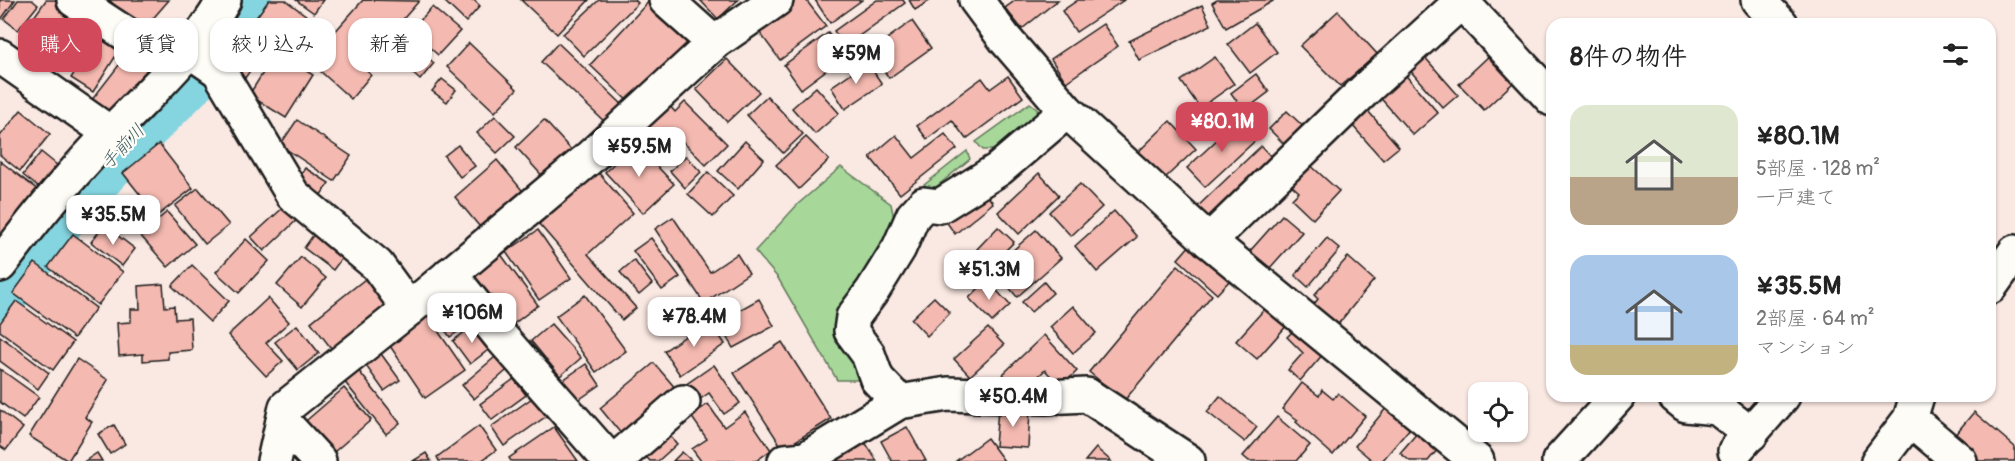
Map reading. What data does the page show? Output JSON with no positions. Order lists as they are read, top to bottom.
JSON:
{
  "water": ["手前川"],
  "page": {
    "chip": [
      "購入",
      "賃貸",
      "絞り込み",
      "新着"
    ],
    "heading": "8件の物件",
    "price": [
      "¥59M",
      "¥80.1M",
      "¥59.5M",
      "¥35.5M",
      "¥51.3M",
      "¥106M",
      "¥78.4M",
      "¥50.4M"
    ],
    "list": [
      {
        "name": "¥80.1M",
        "note": "5部屋 · 128 m² · 一戸建て"
      },
      {
        "name": "¥35.5M",
        "note": "2部屋 · 64 m² · マンション"
      }
    ]
  }
}
